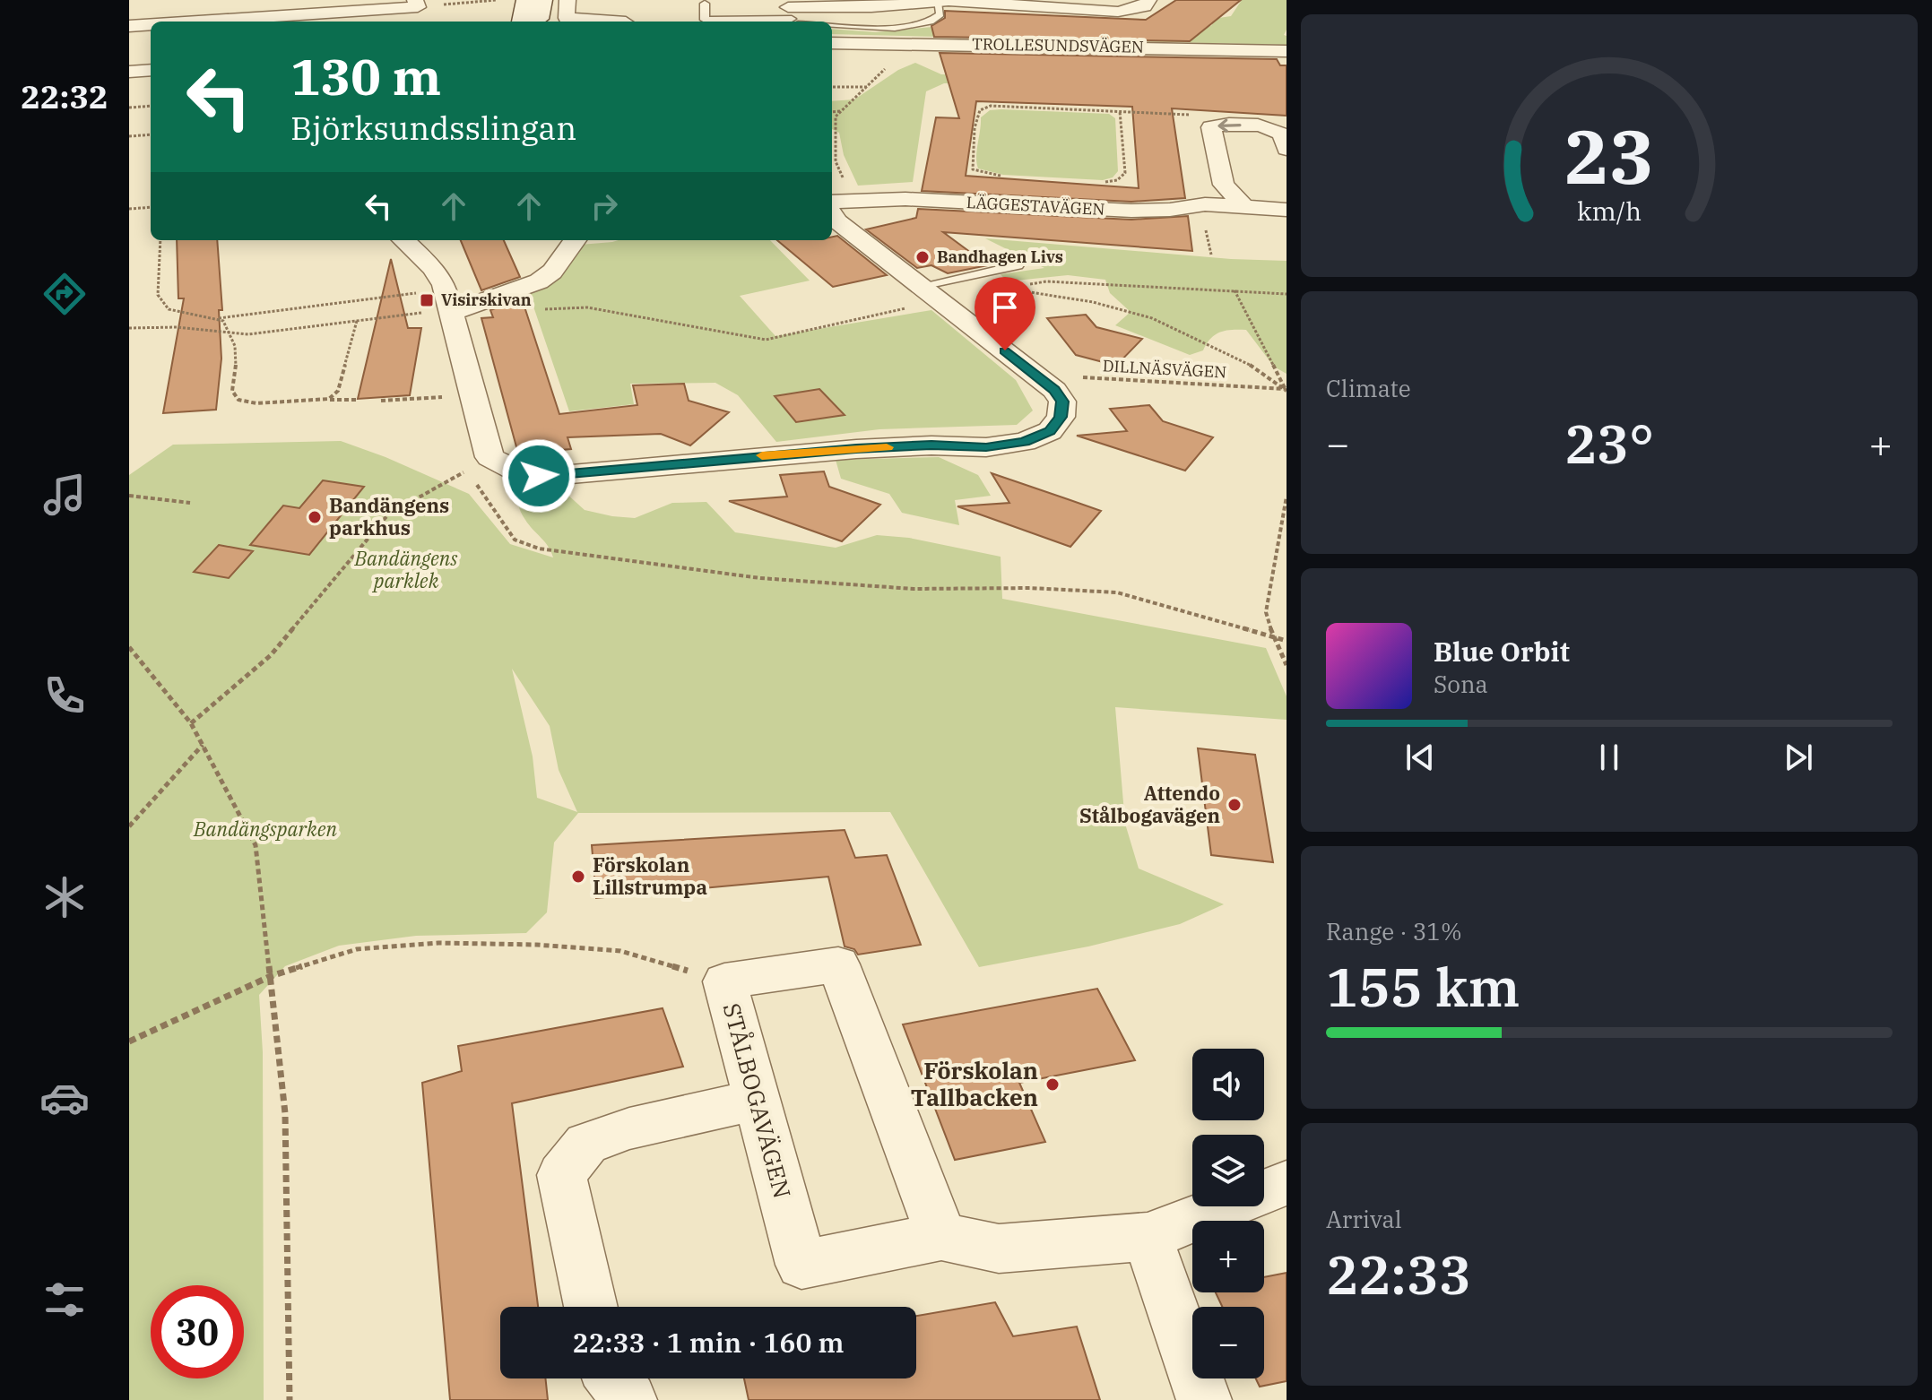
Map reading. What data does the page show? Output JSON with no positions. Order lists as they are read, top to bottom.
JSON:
{
  "streets": {
    "street": ["TROLLESUNDSVÄGEN", "LÄGGESTAVÄGEN", "STÅLBOGAVÄGEN"],
    "path": ["DILLNÄSVÄGEN"]
  },
  "parks": ["Bandängens parklek", "Bandängsparken"],
  "places": {
    "other": [
      "Bandhagen Livs",
      "Bandängens parkhus",
      "Attendo Stålbogavägen",
      "Förskolan Lillstrumpa",
      "Förskolan Tallbacken"
    ],
    "transit": ["Visirskivan"]
  },
  "page": {
    "tabs": "22:32",
    "turn": ["130 m", "Björksundsslingan"],
    "tile": [
      "Climate",
      ["Range · 31%", "155 km"],
      ["Arrival", "22:33"]
    ],
    "heat": ["−", "23°", "+"],
    "song": ["Blue Orbit", "Sona"],
    "map_buttons": ["+", "−"],
    "limit": "30",
    "trip": "22:33 · 1 min · 160 m",
    "gauge": ["23", "km/h"]
  }
}
